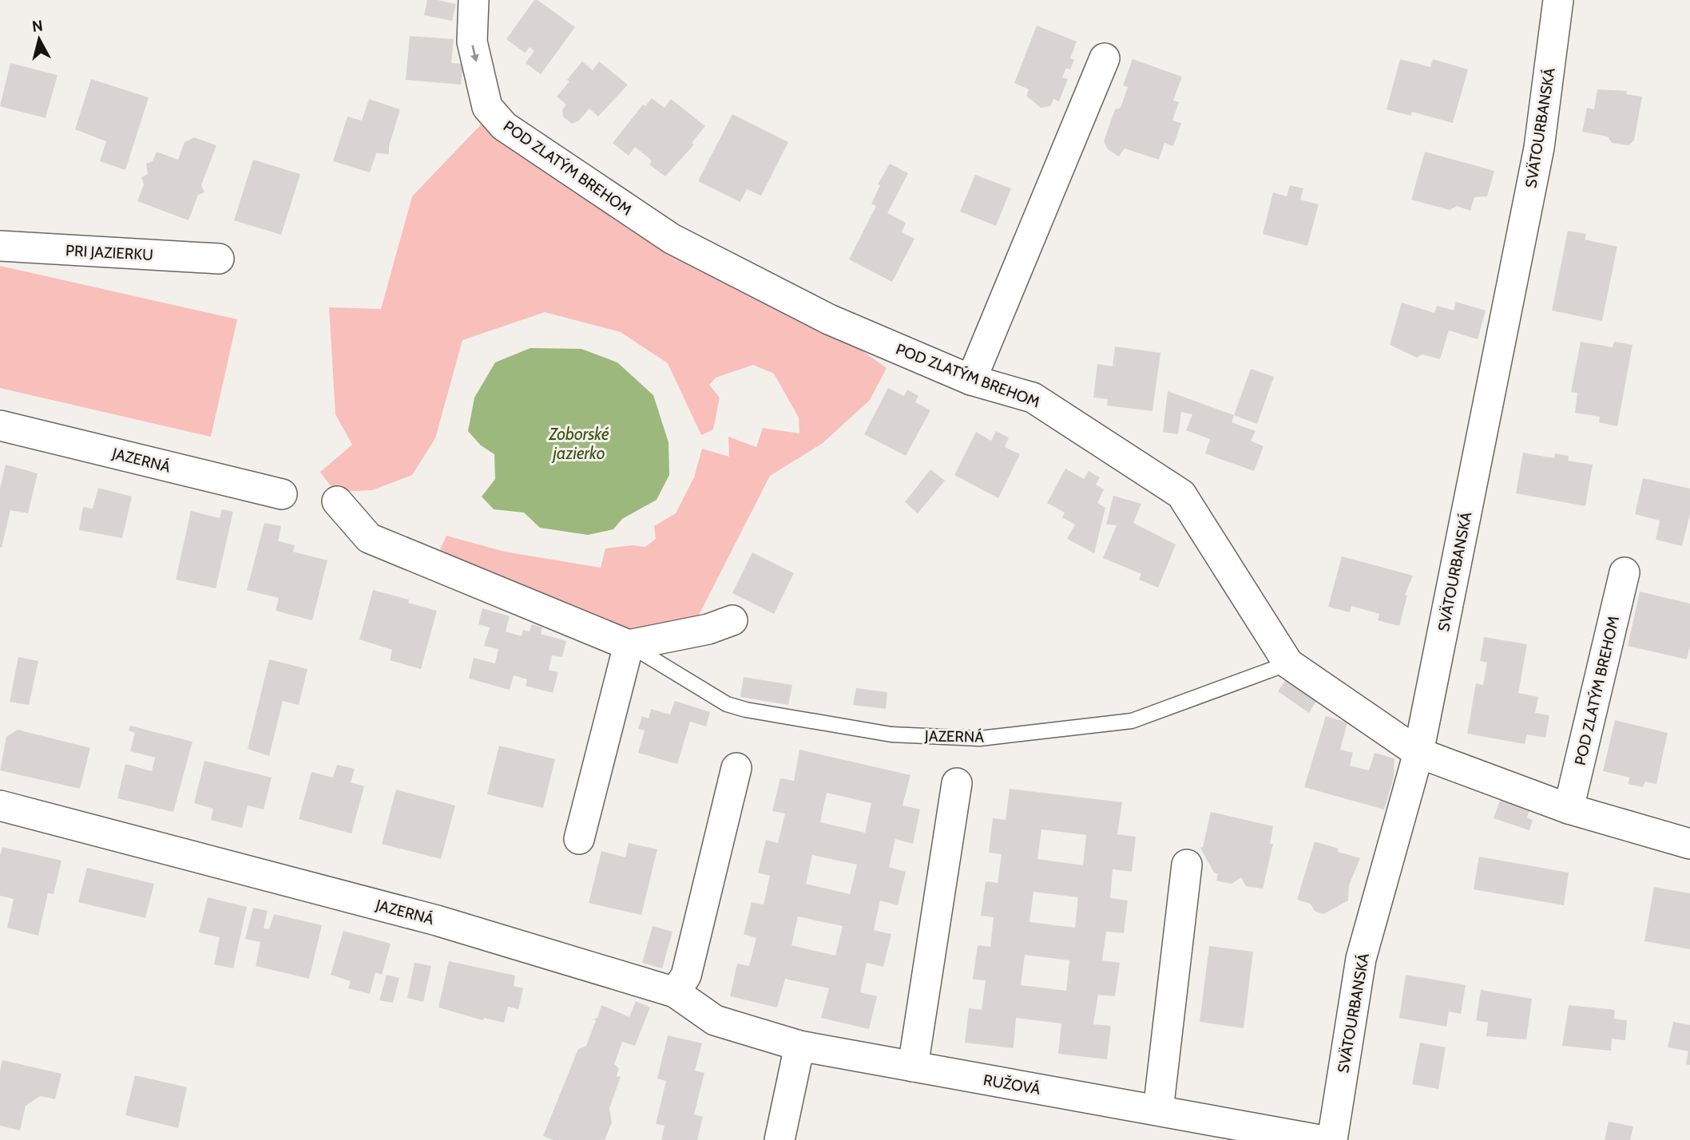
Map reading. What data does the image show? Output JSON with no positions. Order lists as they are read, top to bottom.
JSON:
{
  "streets": {
    "street": [
      "SVÄTOURBANSKÁ",
      "POD ZLATÝM BREHOM",
      "PRI JAZIERKU",
      "JAZERNÁ",
      "RUŽOVÁ"
    ]
  },
  "crossings": [
    ["SVÄTOURBANSKÁ", "POD ZLATÝM BREHOM"],
    ["POD ZLATÝM BREHOM", "JAZERNÁ"],
    ["JAZERNÁ", "RUŽOVÁ"]
  ],
  "water": ["Zoborské jazierko"],
  "north": "top"
}
